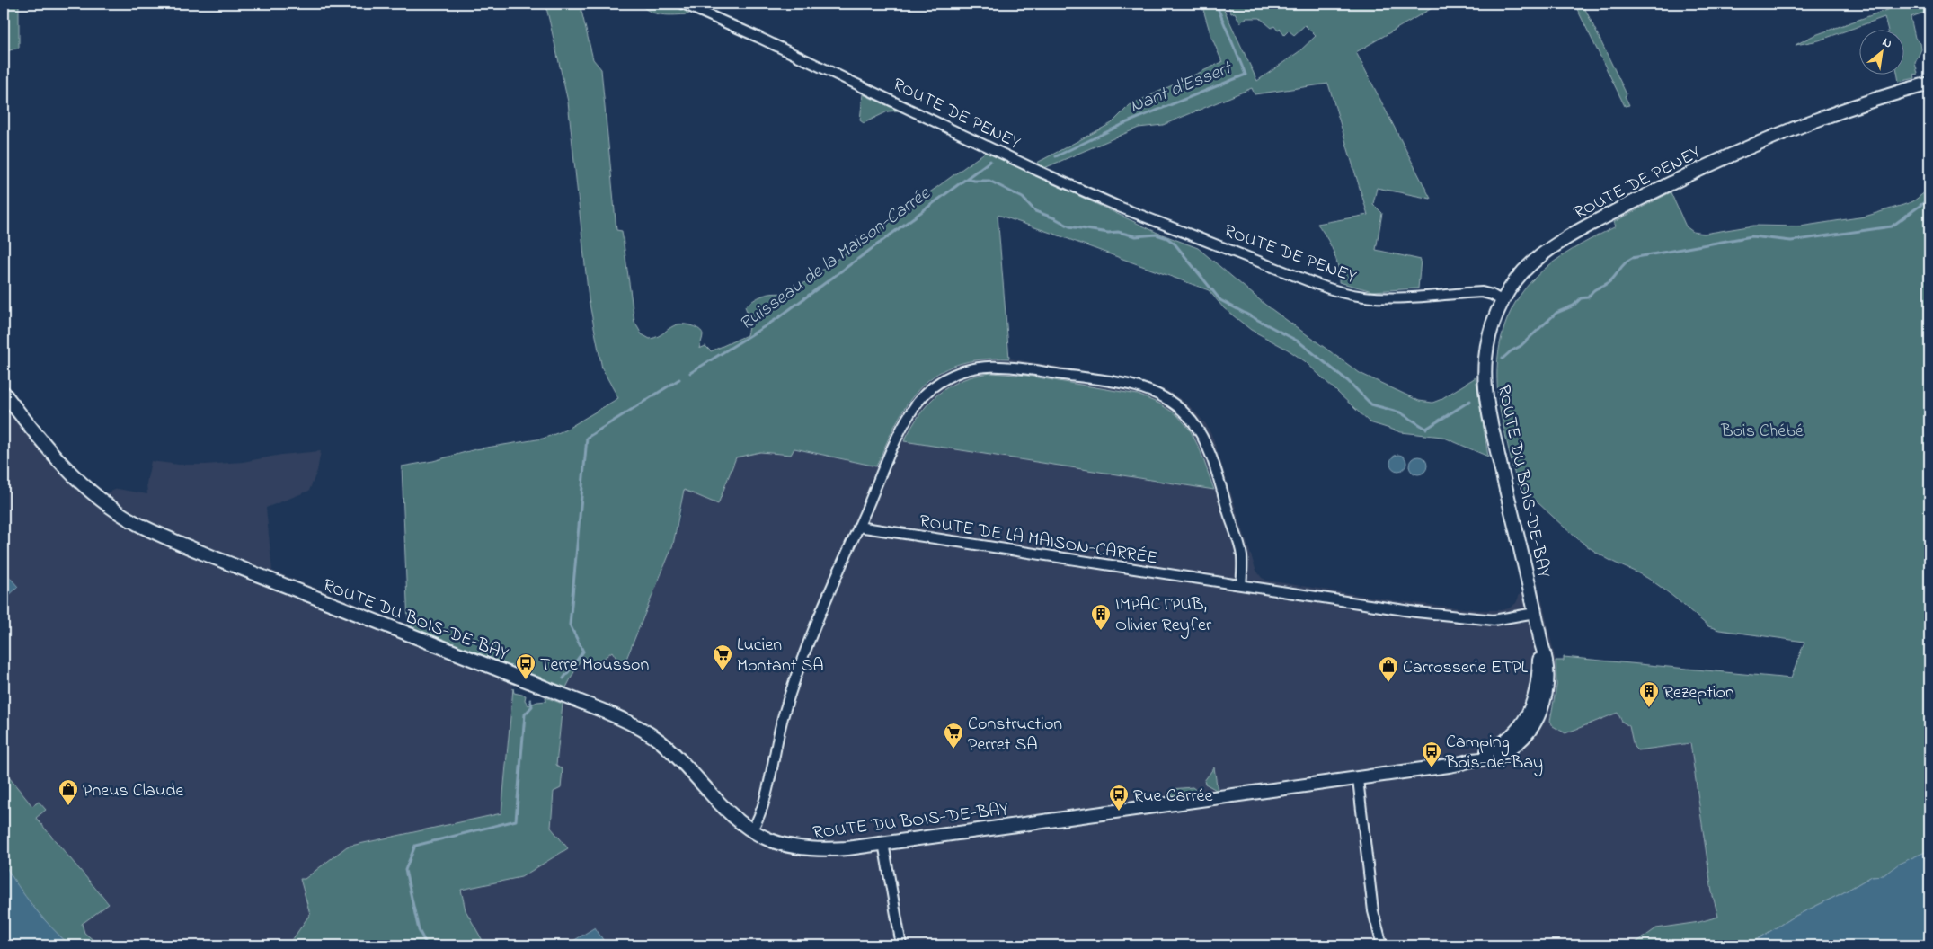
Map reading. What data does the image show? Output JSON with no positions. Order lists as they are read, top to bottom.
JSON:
{
  "streets": {
    "main road": ["ROUTE DE PENEY", "ROUTE DU BOIS-DE-BAY"],
    "street": ["ROUTE DE LA MAISON-CARRÉE"]
  },
  "crossings": [
    ["ROUTE DE PENEY", "ROUTE DU BOIS-DE-BAY"],
    ["ROUTE DU BOIS-DE-BAY", "ROUTE DE LA MAISON-CARRÉE"]
  ],
  "water": ["Nant d'Essert", "Ruisseau de la Maison-Carrée"],
  "parks": ["Bois Chébé"],
  "places": {
    "building": ["IMPACTPUB, Olivier Reyfer", "Rezeption"],
    "supermarket": ["Lucien Montant SA", "Construction Perret SA"],
    "bus stop": ["Terre Mousson", "Camping Bois-de-Bay", "Rue Carrée"],
    "shop": ["Carrosserie ETPL", "Pneus Claude"]
  },
  "north": "top right"
}
